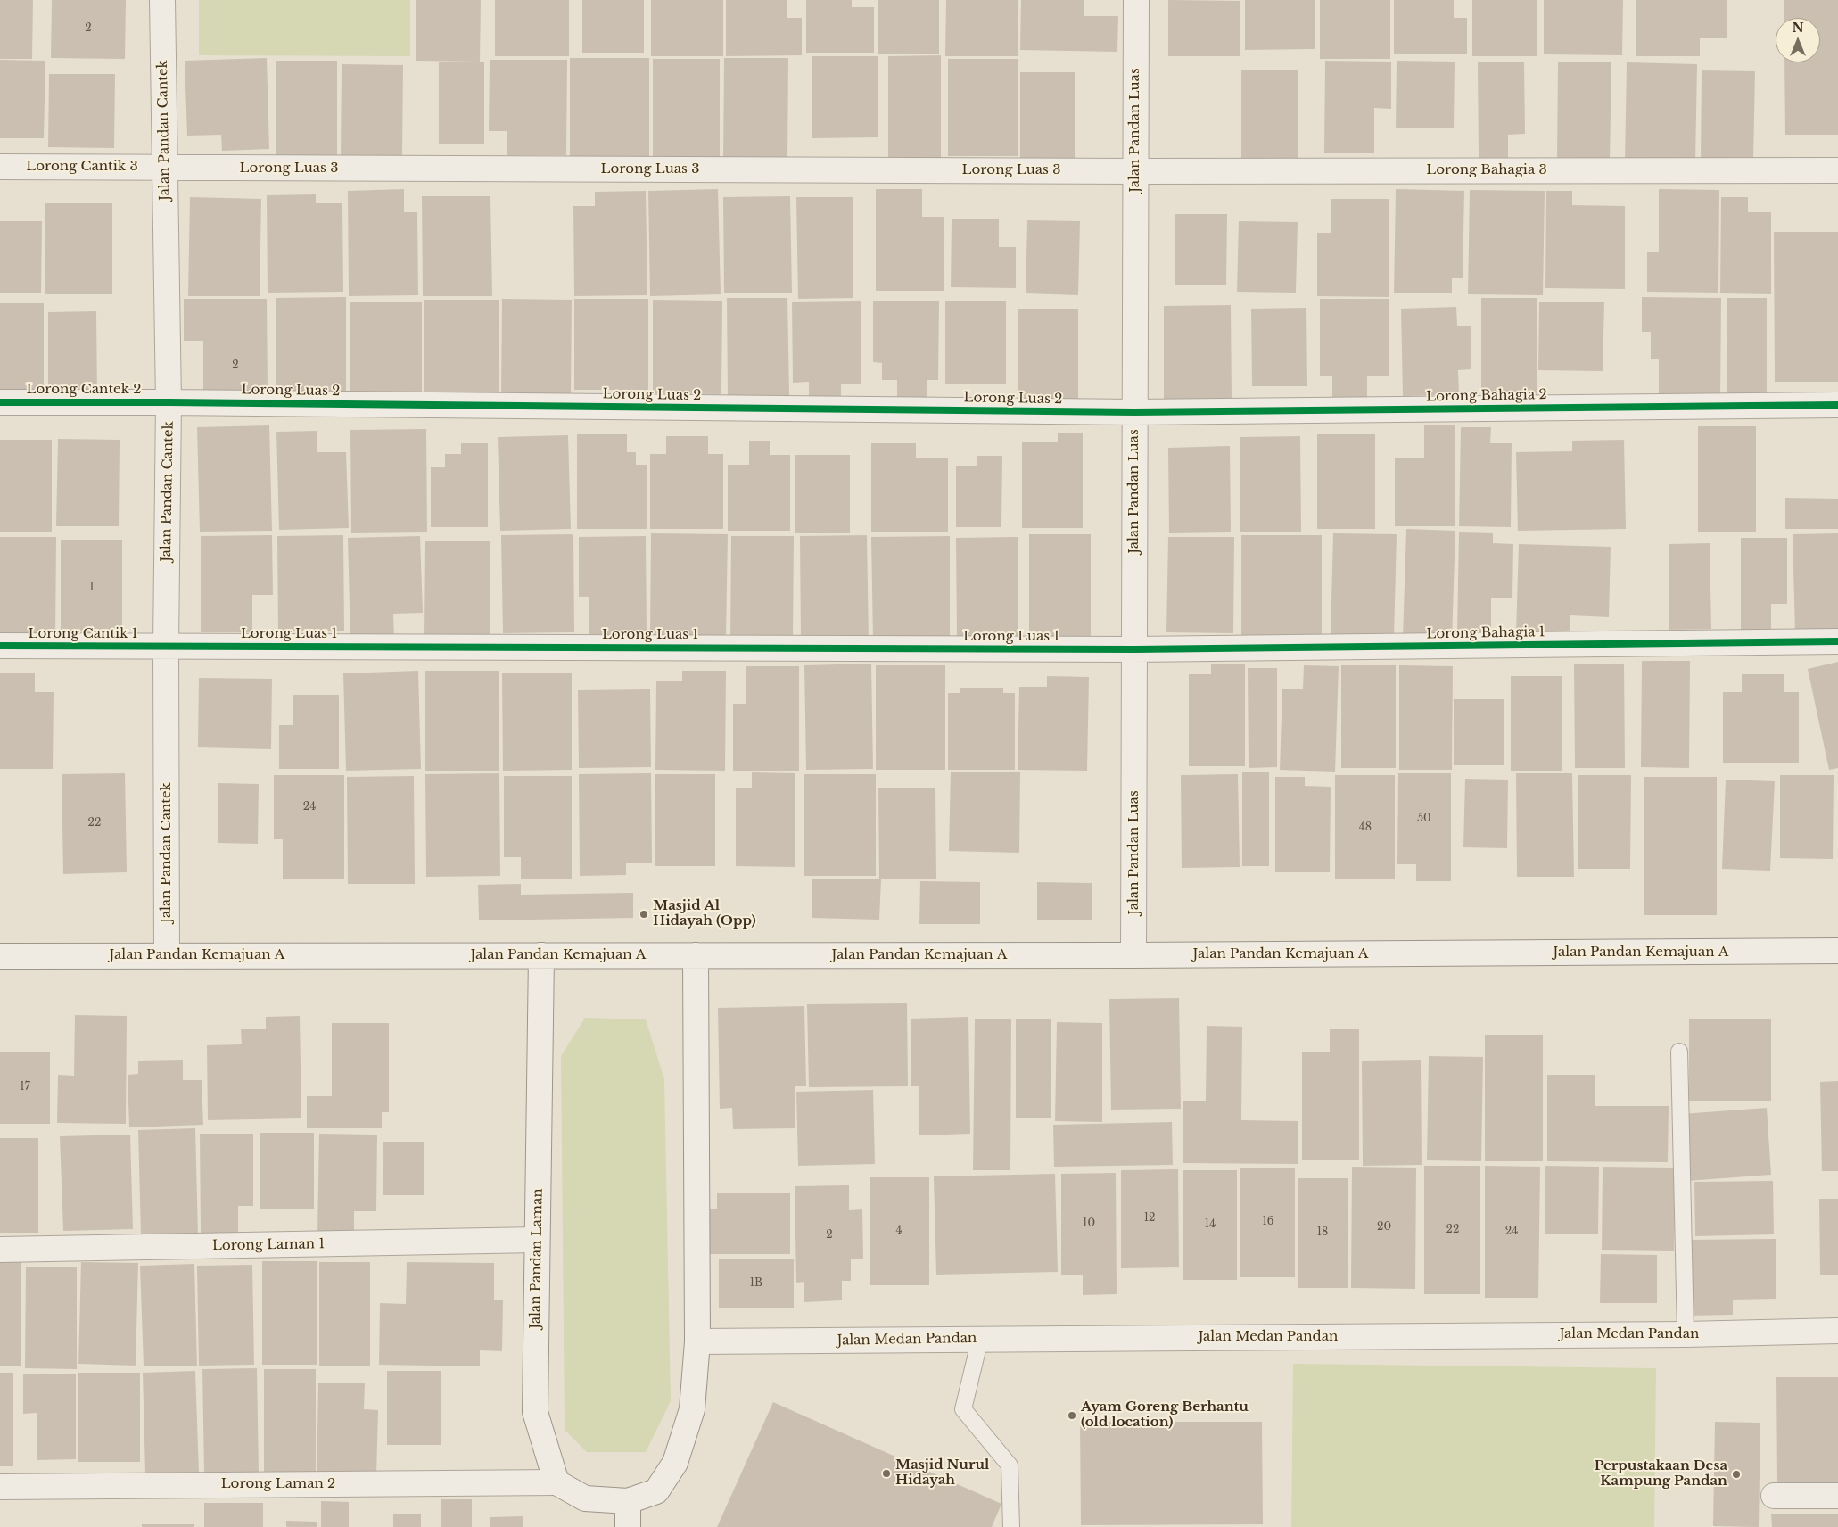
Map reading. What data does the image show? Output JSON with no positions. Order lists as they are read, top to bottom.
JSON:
{
  "streets": {
    "street": [
      "Jalan Pandan Cantek",
      "Jalan Pandan Luas",
      "Lorong Cantik 3",
      "Lorong Luas 3",
      "Lorong Bahagia 3",
      "Lorong Cantek 2",
      "Lorong Luas 2",
      "Lorong Bahagia 2",
      "Lorong Bahagia 1",
      "Lorong Cantik 1",
      "Lorong Luas 1",
      "Jalan Pandan Kemajuan A",
      "Lorong Laman 1",
      "Jalan Pandan Laman",
      "Jalan Medan Pandan",
      "Lorong Laman 2"
    ]
  },
  "crossings": [
    ["Jalan Pandan Cantek", "Lorong Cantik 3"],
    ["Jalan Pandan Cantek", "Lorong Luas 3"],
    ["Jalan Pandan Cantek", "Lorong Cantek 2"],
    ["Jalan Pandan Cantek", "Lorong Luas 2"],
    ["Jalan Pandan Cantek", "Lorong Cantik 1"],
    ["Jalan Pandan Cantek", "Lorong Luas 1"],
    ["Jalan Pandan Cantek", "Jalan Pandan Kemajuan A"],
    ["Jalan Pandan Luas", "Lorong Luas 3"],
    ["Jalan Pandan Luas", "Lorong Bahagia 3"],
    ["Jalan Pandan Luas", "Lorong Luas 2"],
    ["Jalan Pandan Luas", "Lorong Bahagia 2"],
    ["Jalan Pandan Luas", "Lorong Bahagia 1"],
    ["Jalan Pandan Luas", "Lorong Luas 1"],
    ["Jalan Pandan Luas", "Jalan Pandan Kemajuan A"],
    ["Lorong Cantik 3", "Lorong Luas 3"],
    ["Lorong Luas 3", "Lorong Bahagia 3"],
    ["Lorong Cantek 2", "Lorong Luas 2"],
    ["Lorong Luas 2", "Lorong Bahagia 2"],
    ["Lorong Bahagia 1", "Lorong Luas 1"],
    ["Lorong Cantik 1", "Lorong Luas 1"],
    ["Jalan Pandan Kemajuan A", "Jalan Pandan Laman"],
    ["Lorong Laman 1", "Jalan Pandan Laman"],
    ["Jalan Pandan Laman", "Lorong Laman 2"]
  ],
  "places": [
    "Masjid Al Hidayah (Opp)",
    "Ayam Goreng Berhantu (old location)",
    "Masjid Nurul Hidayah",
    "Perpustakaan Desa Kampung Pandan"
  ],
  "house_numbers": [
    "2",
    "2",
    "1",
    "24",
    "50",
    "22",
    "48",
    "17",
    "12",
    "16",
    "10",
    "14",
    "20",
    "22",
    "4",
    "24",
    "18",
    "2",
    "1B"
  ],
  "north": "top"
}
